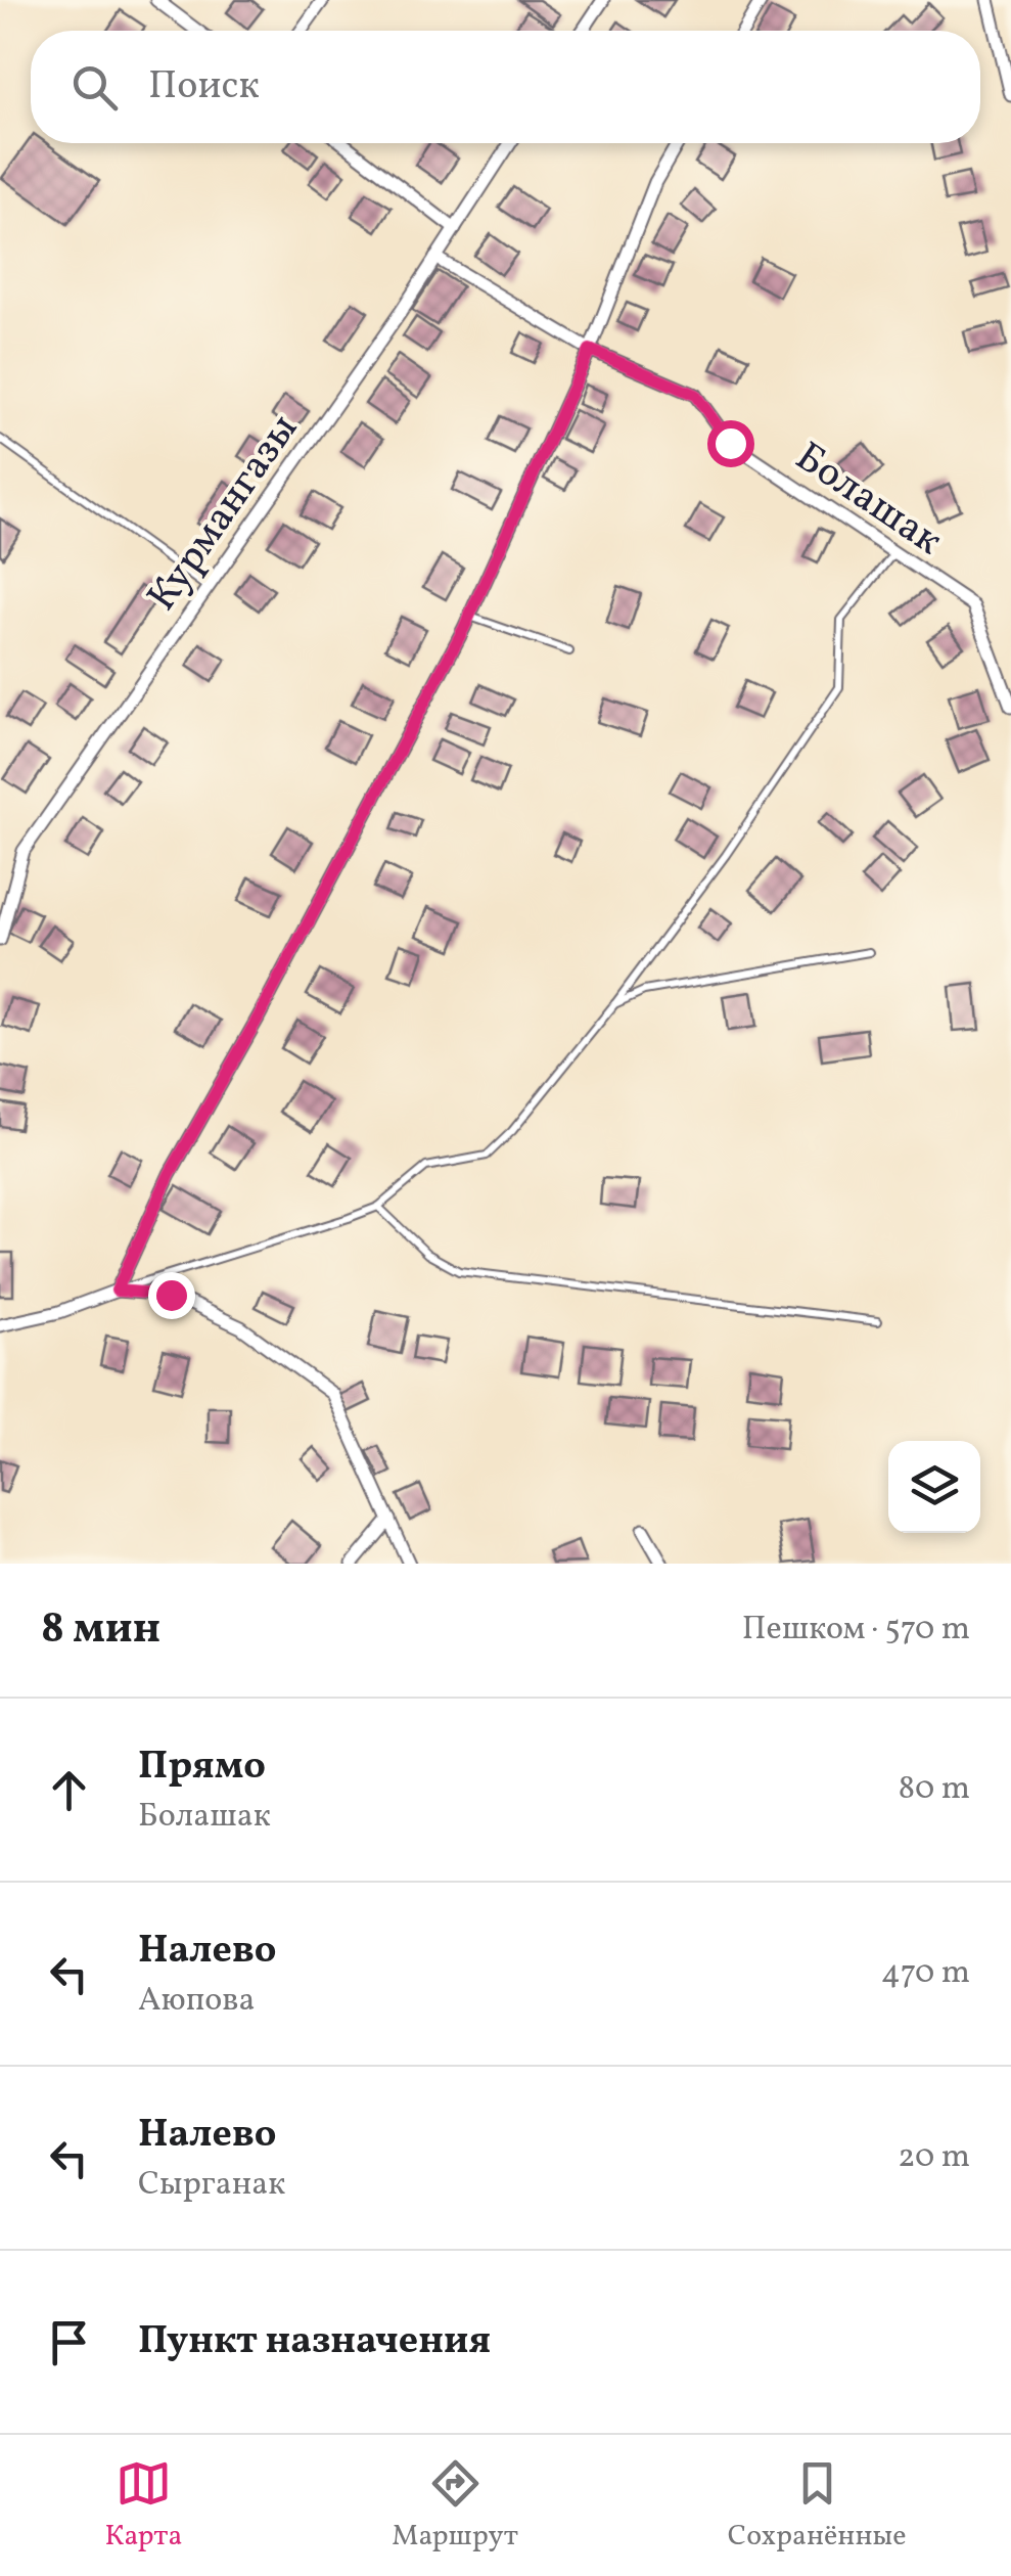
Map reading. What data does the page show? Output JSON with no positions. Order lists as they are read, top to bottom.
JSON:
{
  "streets": {
    "street": ["Болашак", "Курмангазы"]
  },
  "crossings": [
    ["Болашак", "Курмангазы"]
  ],
  "page": {
    "search": "Поиск",
    "heading": ["8 мин", "Пешком · 570 m"],
    "list": [
      ["Прямо", "Болашак", "80 m"],
      ["Налево", "Аюпова", "470 m"],
      ["Налево", "Сырганак", "20 m"],
      "Пункт назначения"
    ],
    "nav": ["Карта", "Маршрут", "Сохранённые"]
  }
}
